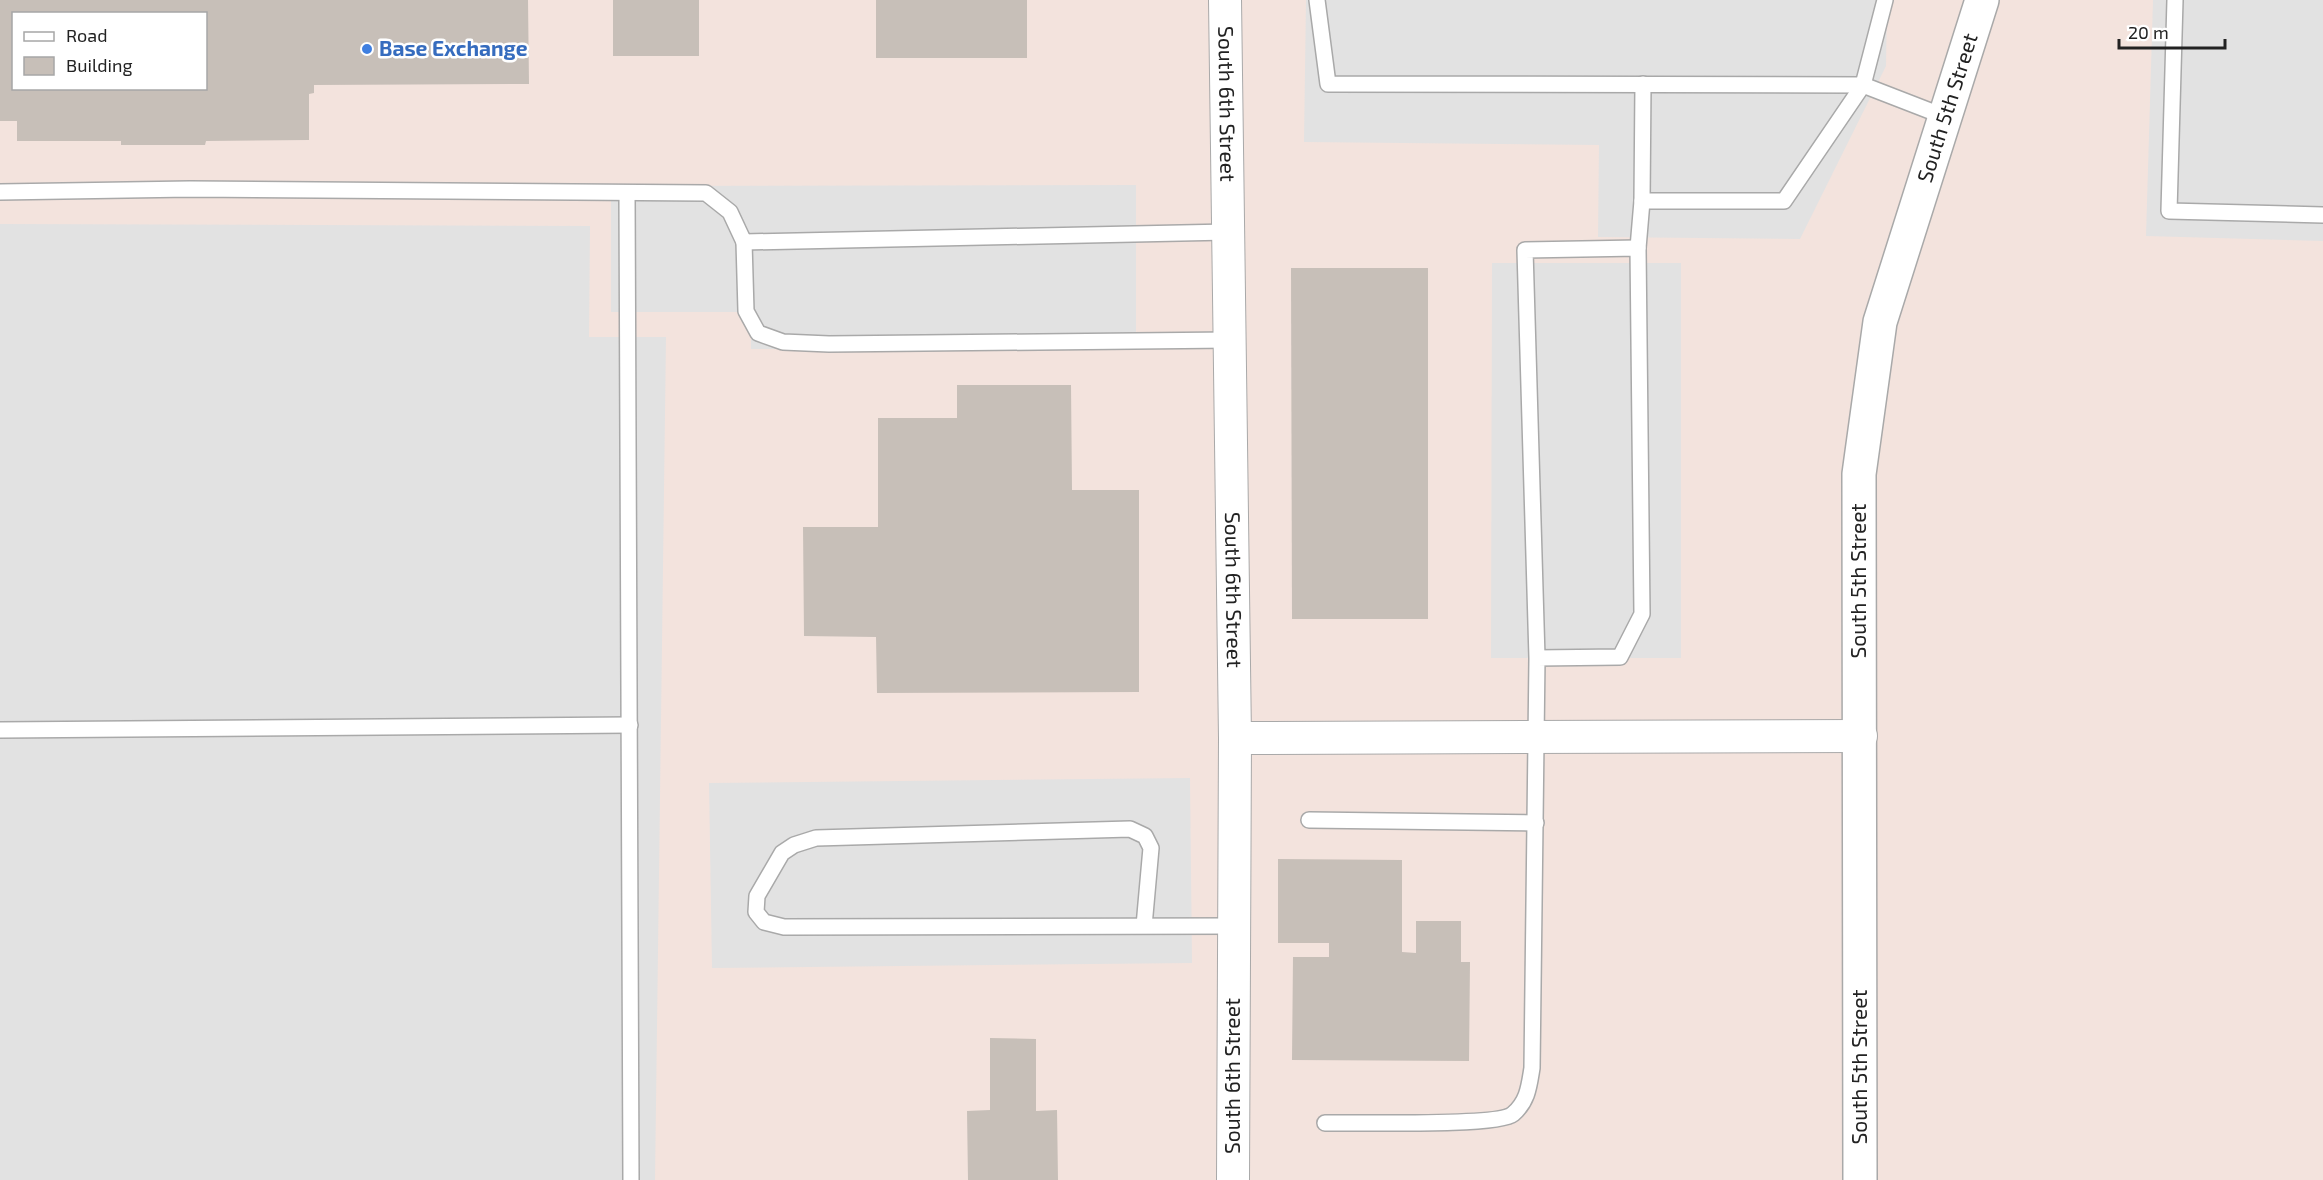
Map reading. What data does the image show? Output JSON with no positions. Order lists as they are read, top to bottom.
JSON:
{
  "streets": {
    "street": ["South 6th Street", "South 5th Street"]
  },
  "places": ["Base Exchange"],
  "legend": ["Road", "Building"],
  "scale_bar": "20 m"
}
